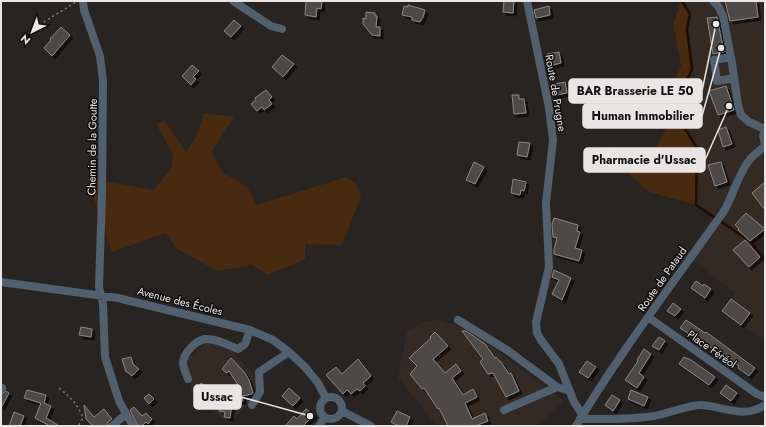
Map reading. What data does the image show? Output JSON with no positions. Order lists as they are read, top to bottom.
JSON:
{
  "streets": {
    "street": [
      "Route de Prugne",
      "Chemin de la Goutte",
      "Route de Pataud",
      "Avenue des Écoles",
      "Place Féréol"
    ]
  },
  "crossings": [
    ["Route de Prugne", "Route de Pataud"],
    ["Chemin de la Goutte", "Avenue des Écoles"],
    ["Route de Pataud", "Place Féréol"]
  ],
  "places": [
    "BAR Brasserie LE 50",
    "Human Immobilier",
    "Pharmacie d'Ussac",
    "Ussac"
  ],
  "north": "bottom left"
}
